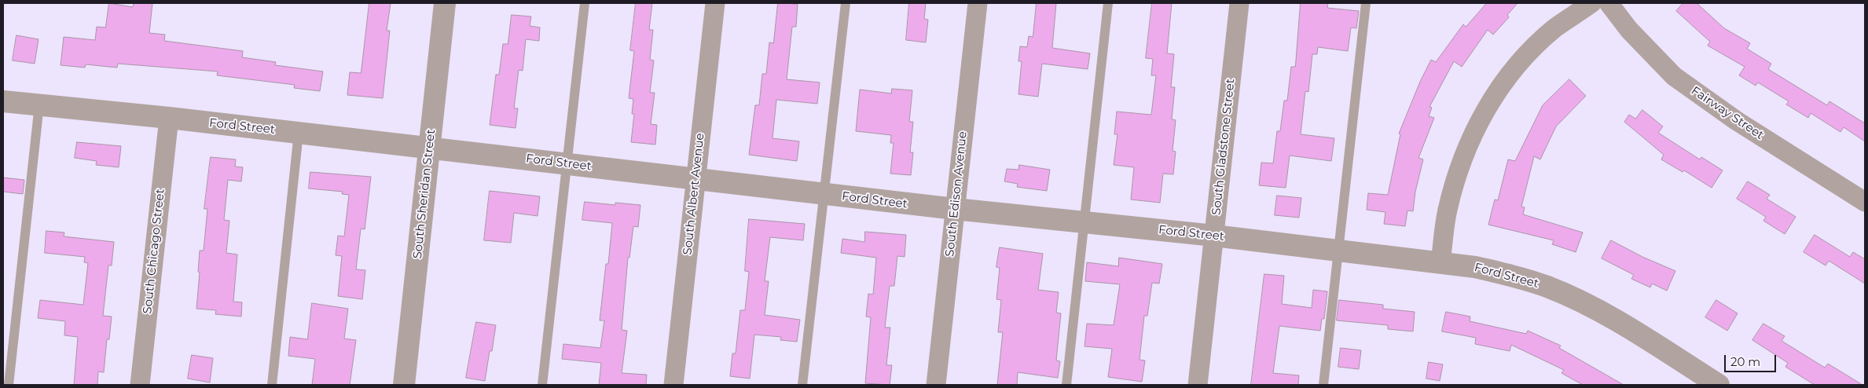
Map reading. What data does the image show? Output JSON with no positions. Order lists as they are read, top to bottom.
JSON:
{
  "streets": {
    "street": [
      "Fairway Street",
      "Ford Street",
      "South Gladstone Street",
      "South Sheridan Street",
      "South Albert Avenue",
      "South Edison Avenue",
      "South Chicago Street"
    ]
  },
  "crossings": [
    ["Ford Street", "South Gladstone Street"],
    ["Ford Street", "South Sheridan Street"],
    ["Ford Street", "South Albert Avenue"],
    ["Ford Street", "South Edison Avenue"],
    ["Ford Street", "South Chicago Street"]
  ],
  "scale_bar": "20 m"
}
